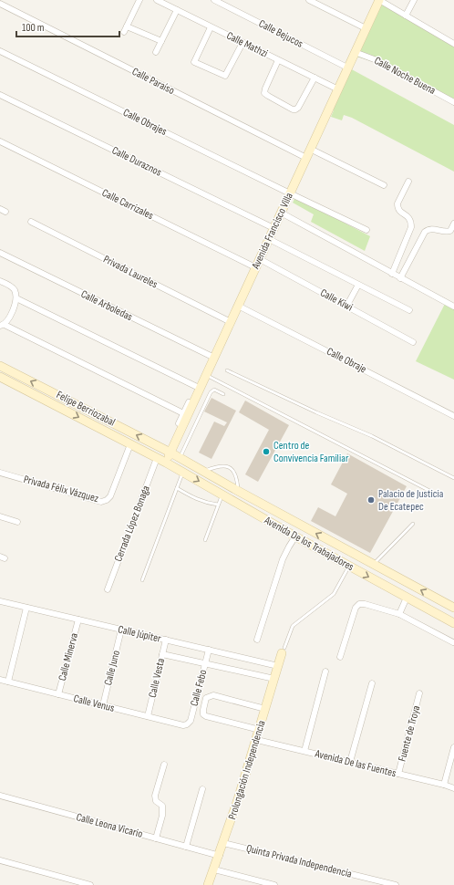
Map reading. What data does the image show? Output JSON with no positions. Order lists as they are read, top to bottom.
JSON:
{
  "streets": {
    "main road": [
      "Avenida Francisco Villa",
      "Felipe Berriozabal",
      "Avenida De los Trabajadores",
      "Prolongación Independencia"
    ],
    "street": [
      "Calle Bejucos",
      "Calle Mathzi",
      "Calle Noche Buena",
      "Calle Paraíso",
      "Calle Obrajes",
      "Calle Duraznos",
      "Calle Carrizales",
      "Privada Laureles",
      "Calle Kiwi",
      "Calle Arboledas",
      "Calle Obraje",
      "Privada Félix Vázquez",
      "Cerrada López Bonaga",
      "Calle Júpiter",
      "Calle Minerva",
      "Calle Juno",
      "Calle Vesta",
      "Calle Febo",
      "Calle Venus",
      "Fuente de Troya",
      "Avenida De las Fuentes",
      "Calle Leona Vicario",
      "Quinta Privada Independencia"
    ]
  },
  "crossings": [
    ["Calle Bejucos", "Avenida Francisco Villa"],
    ["Calle Mathzi", "Avenida Francisco Villa"],
    ["Calle Noche Buena", "Avenida Francisco Villa"],
    ["Calle Paraíso", "Avenida Francisco Villa"],
    ["Calle Obrajes", "Avenida Francisco Villa"],
    ["Calle Duraznos", "Avenida Francisco Villa"],
    ["Calle Carrizales", "Avenida Francisco Villa"],
    ["Avenida Francisco Villa", "Privada Laureles"],
    ["Avenida Francisco Villa", "Calle Kiwi"],
    ["Avenida Francisco Villa", "Calle Arboledas"],
    ["Avenida Francisco Villa", "Calle Obraje"],
    ["Avenida Francisco Villa", "Felipe Berriozabal"],
    ["Avenida Francisco Villa", "Avenida De los Trabajadores"],
    ["Felipe Berriozabal", "Privada Félix Vázquez"],
    ["Felipe Berriozabal", "Cerrada López Bonaga"],
    ["Felipe Berriozabal", "Avenida De los Trabajadores"],
    ["Calle Júpiter", "Calle Minerva"],
    ["Calle Júpiter", "Calle Juno"],
    ["Calle Júpiter", "Calle Vesta"],
    ["Calle Júpiter", "Calle Febo"],
    ["Calle Júpiter", "Prolongación Independencia"],
    ["Calle Minerva", "Calle Venus"],
    ["Calle Juno", "Calle Venus"],
    ["Calle Vesta", "Calle Venus"],
    ["Calle Febo", "Calle Venus"],
    ["Fuente de Troya", "Avenida De las Fuentes"],
    ["Avenida De las Fuentes", "Prolongación Independencia"],
    ["Prolongación Independencia", "Calle Leona Vicario"],
    ["Prolongación Independencia", "Quinta Privada Independencia"]
  ],
  "places": ["Centro de Convivencia Familiar", "Palacio de Justicia De Ecatepec"],
  "scale_bar": "100 m"
}
